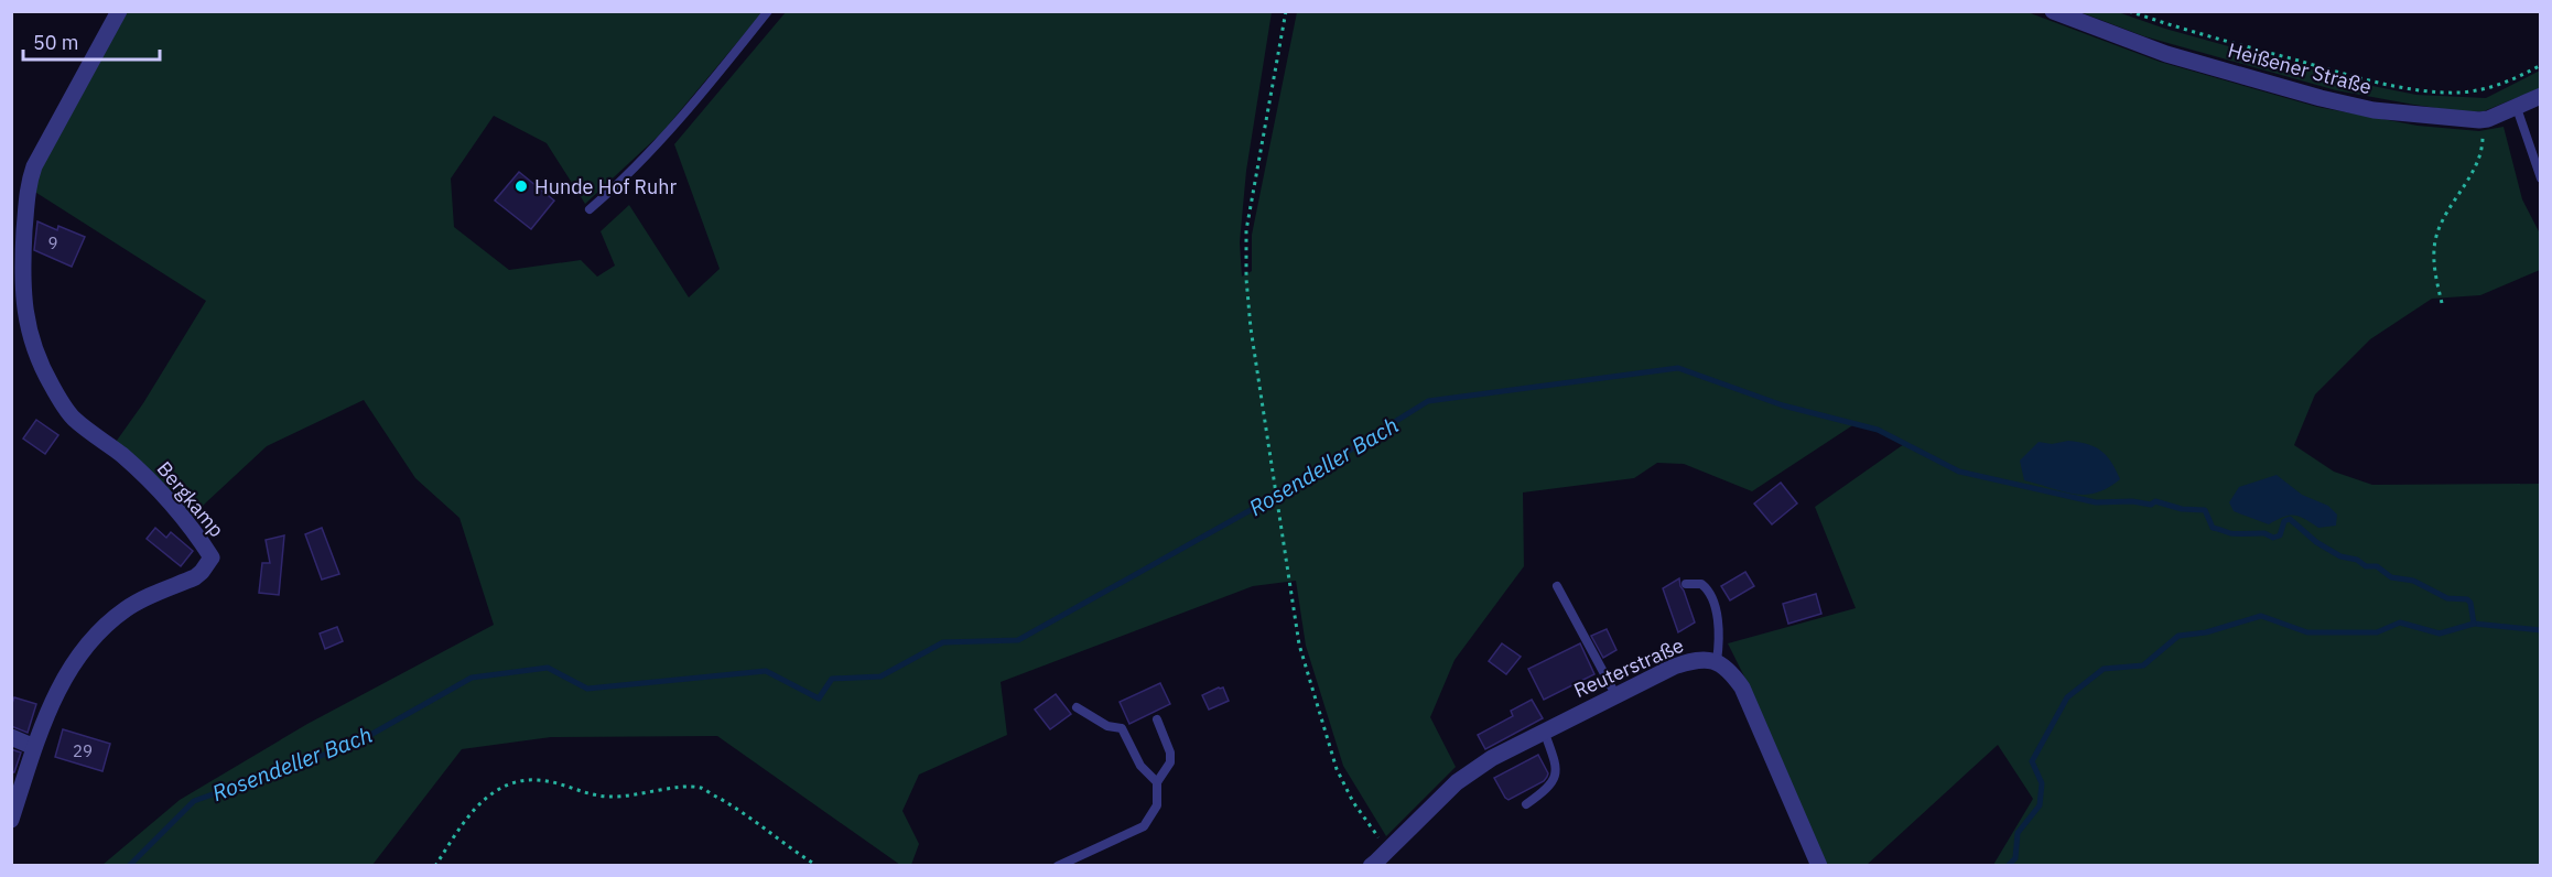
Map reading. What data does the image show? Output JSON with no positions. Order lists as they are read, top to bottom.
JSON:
{
  "streets": {
    "street": ["Heißener Straße", "Bergkamp", "Reuterstraße"]
  },
  "water": ["Rosendeller Bach"],
  "places": ["Hunde Hof Ruhr"],
  "house_numbers": ["9", "29"],
  "scale_bar": "50 m"
}
